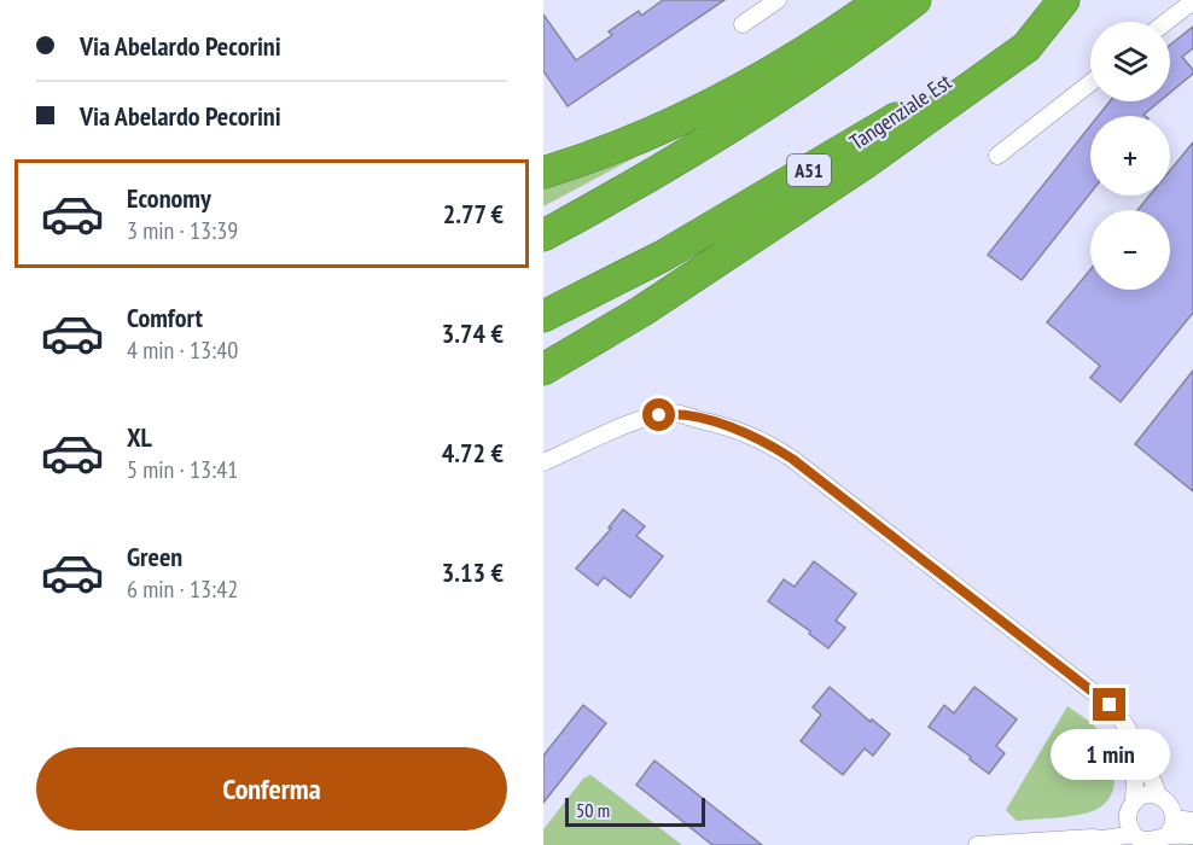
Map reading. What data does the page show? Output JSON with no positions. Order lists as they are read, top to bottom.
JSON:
{
  "streets": {
    "highway": ["Tangenziale Est", "A51"]
  },
  "scale_bar": "50 m",
  "page": {
    "banner": ["Via Abelardo Pecorini", "Via Abelardo Pecorini"],
    "map_buttons": ["+", "−"],
    "list": [
      {
        "name": "Economy",
        "note": "3 min · 13:39",
        "value": "2.77 €"
      },
      {
        "name": "Comfort",
        "note": "4 min · 13:40",
        "value": "3.74 €"
      },
      {
        "name": "XL",
        "note": "5 min · 13:41",
        "value": "4.72 €"
      },
      {
        "name": "Green",
        "note": "6 min · 13:42",
        "value": "3.13 €"
      }
    ],
    "bubble": "1 min",
    "buttons": "Conferma",
    "scale": "50 m"
  }
}
